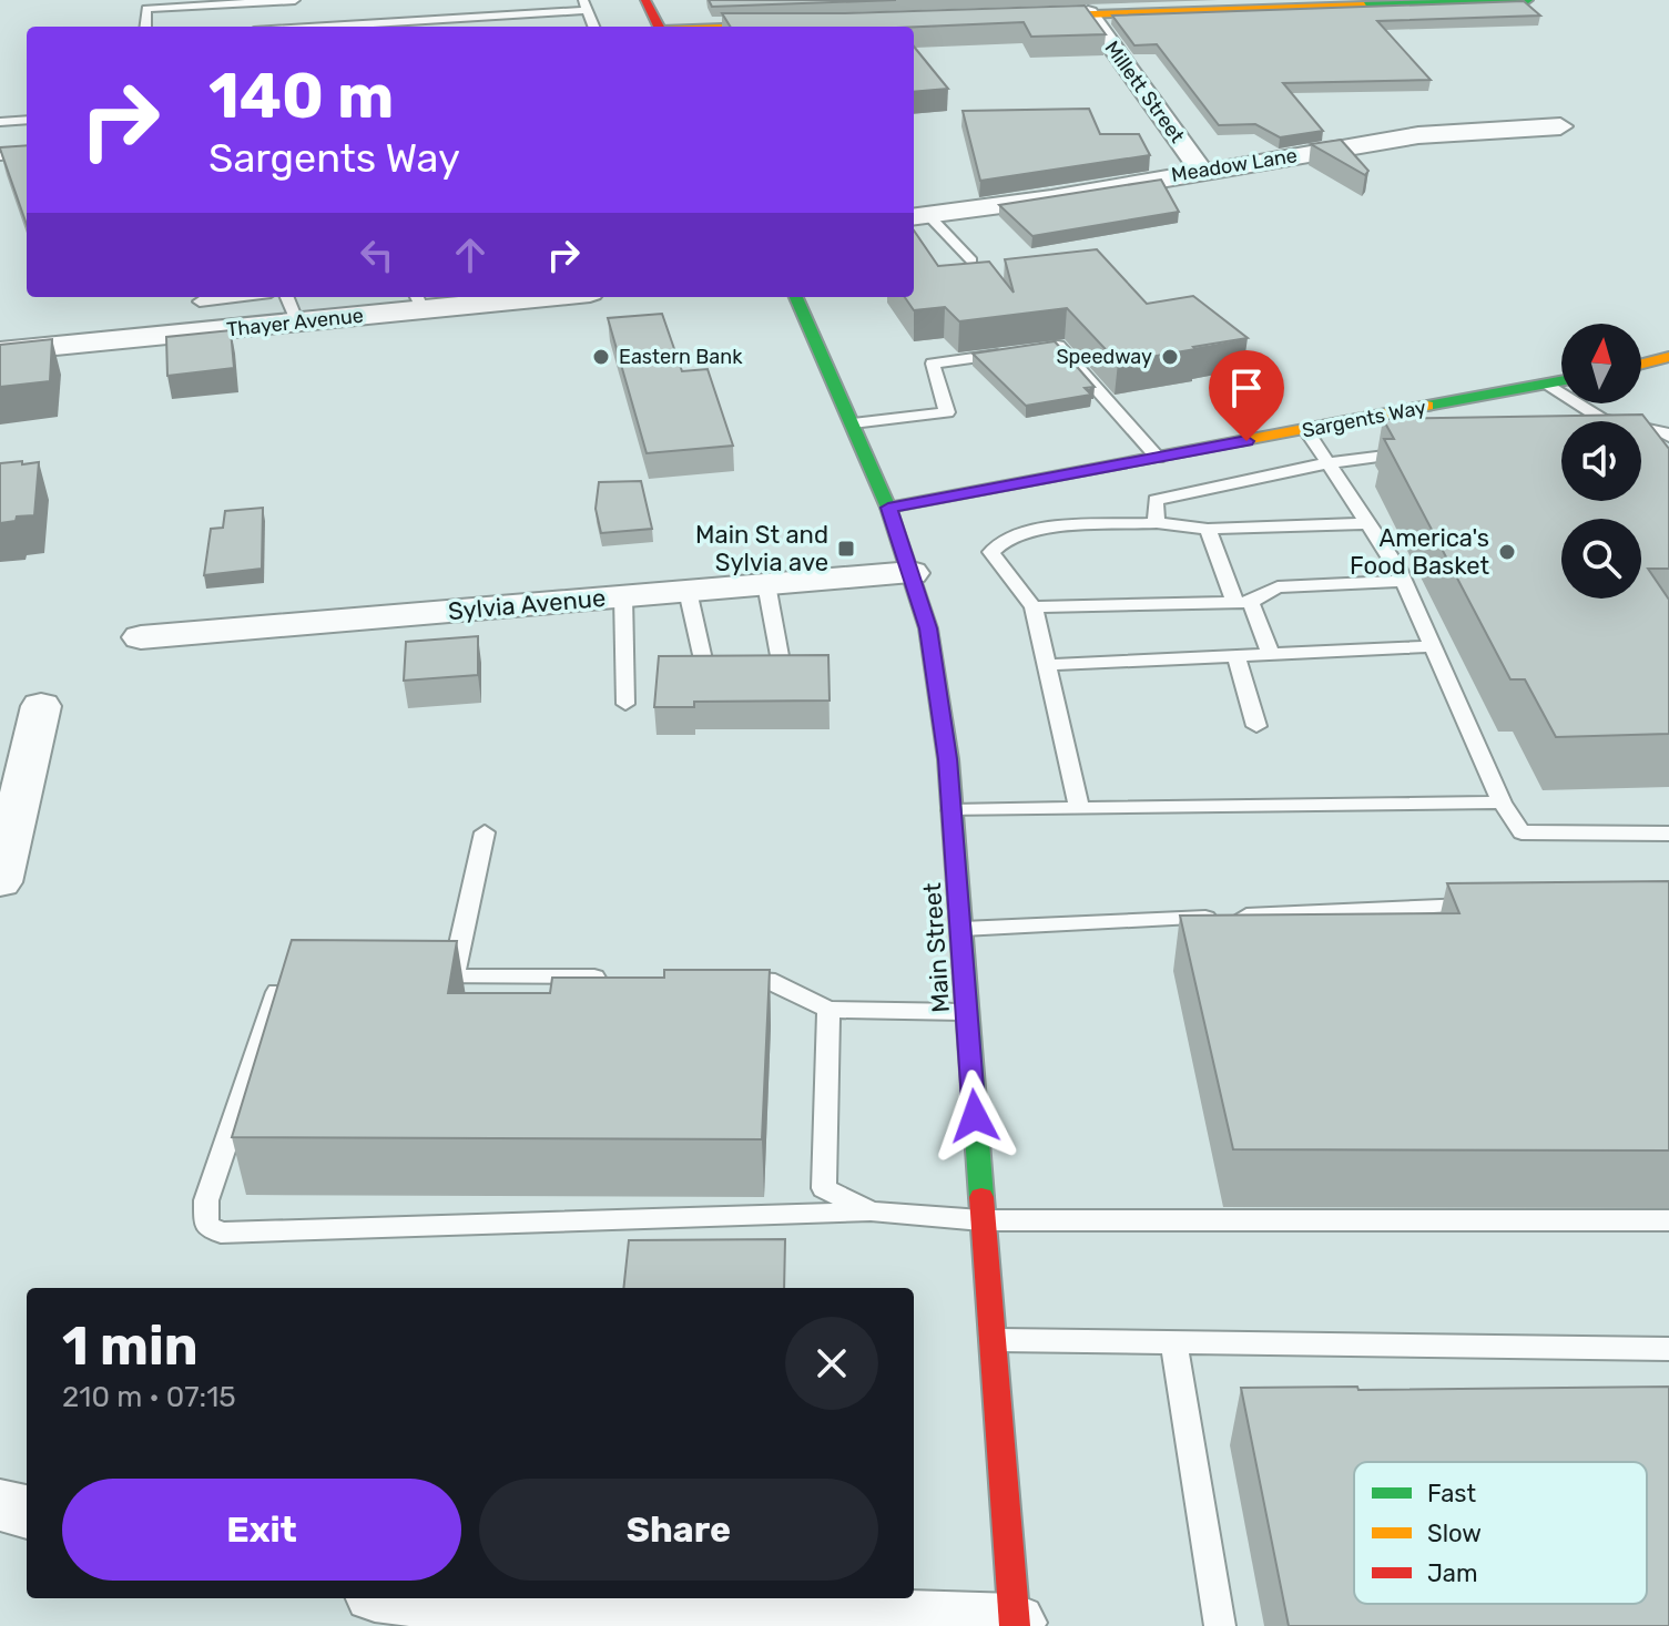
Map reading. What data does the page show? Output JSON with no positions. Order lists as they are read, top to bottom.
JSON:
{
  "streets": {
    "main road": ["Sargents Way", "Main Street"],
    "street": [
      "Millett Street",
      "Meadow Lane",
      "Thayer Avenue",
      "Sylvia Avenue"
    ]
  },
  "crossings": [
    ["Millett Street", "Meadow Lane"],
    ["Sargents Way", "Main Street"],
    ["Sylvia Avenue", "Main Street"]
  ],
  "places": {
    "other": ["Eastern Bank", "Speedway", "America's Food Basket"],
    "transit": ["Main St and Sylvia ave"]
  },
  "legend": ["Fast", "Slow", "Jam"],
  "north": "top",
  "page": {
    "turn": ["140 m", "Sargents Way"],
    "heading": ["1 min", "210 m · 07:15"],
    "buttons": ["Exit", "Share"]
  }
}
